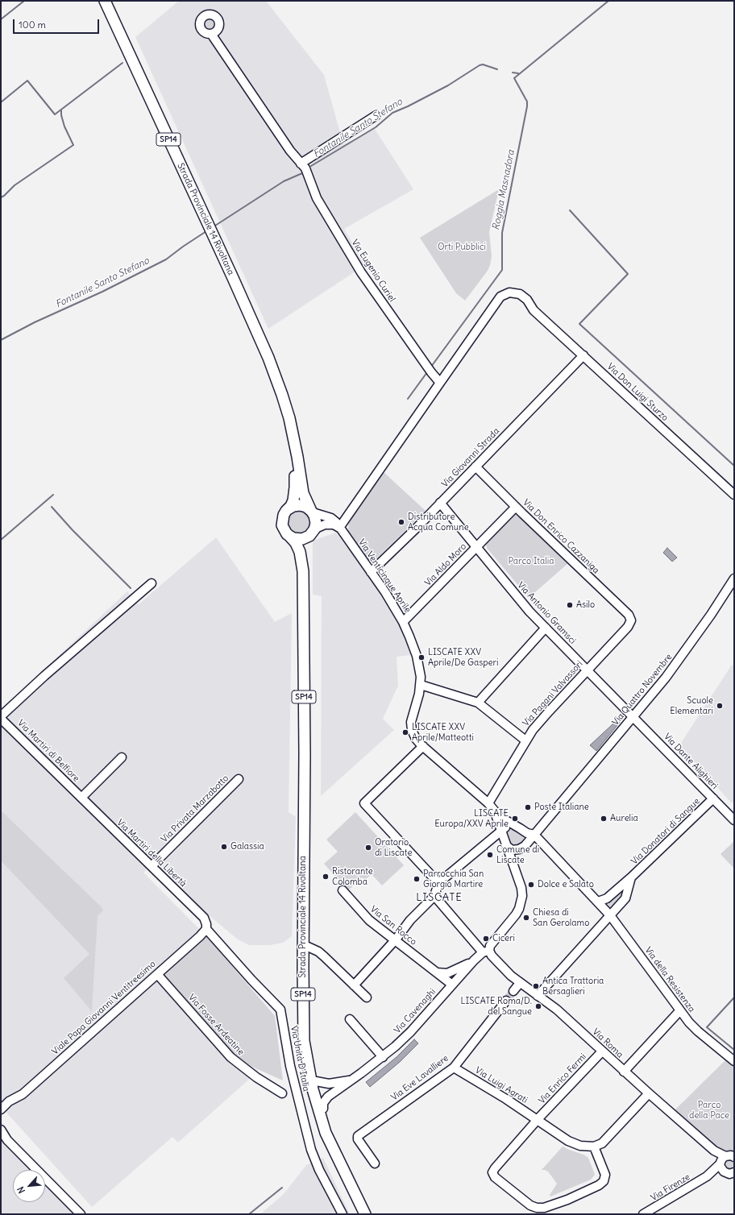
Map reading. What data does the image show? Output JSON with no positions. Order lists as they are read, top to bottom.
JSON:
{
  "streets": {
    "main road": ["SP14", "Strada Provinciale 14 Rivoltana"],
    "street": [
      "Via Eugenio Curiel",
      "Via Don Luigi Sturzo",
      "Via Giovanni Strada",
      "Via Don Enrico Cazzaniga",
      "Via Aldo Moro",
      "Via Venticinque Aprile",
      "Via Antonio Gramsci",
      "Via Quattro Novembre",
      "Via Pagani Valvassori",
      "Via Martiri di Belfiore",
      "Via Dante Alighieri",
      "Via Privata Marzabotto",
      "Via Donatori di Sangue",
      "Via Martiri della Libertà",
      "Via San Rocco",
      "Via della Resistenza",
      "Viale Papa Giovanni Ventitreesimo",
      "Via Cavenaghi",
      "Via Fosse Ardeatine",
      "Via Roma",
      "Via Unità D'Italia",
      "Via Eve Lavalliere",
      "Via Enrico Fermi",
      "Via Luigi Agrati",
      "Via Firenze"
    ]
  },
  "crossings": [
    ["Strada Provinciale 14 Rivoltana", "Via Venticinque Aprile"],
    ["Strada Provinciale 14 Rivoltana", "Via Cavenaghi"],
    ["Via Eugenio Curiel", "Via Don Luigi Sturzo"],
    ["Via Don Luigi Sturzo", "Via Giovanni Strada"],
    ["Via Giovanni Strada", "Via Don Enrico Cazzaniga"],
    ["Via Giovanni Strada", "Via Venticinque Aprile"],
    ["Via Giovanni Strada", "Via Antonio Gramsci"],
    ["Via Don Enrico Cazzaniga", "Via Aldo Moro"],
    ["Via Don Enrico Cazzaniga", "Via Pagani Valvassori"],
    ["Via Aldo Moro", "Via Venticinque Aprile"],
    ["Via Aldo Moro", "Via Antonio Gramsci"],
    ["Via Venticinque Aprile", "Via Quattro Novembre"],
    ["Via Venticinque Aprile", "Via Pagani Valvassori"],
    ["Via Venticinque Aprile", "Via Cavenaghi"],
    ["Via Antonio Gramsci", "Via Quattro Novembre"],
    ["Via Antonio Gramsci", "Via Pagani Valvassori"],
    ["Via Antonio Gramsci", "Via Dante Alighieri"],
    ["Via Quattro Novembre", "Via Dante Alighieri"],
    ["Via Quattro Novembre", "Via della Resistenza"],
    ["Via Quattro Novembre", "Via Cavenaghi"],
    ["Via Martiri di Belfiore", "Via Martiri della Libertà"],
    ["Via Dante Alighieri", "Via Donatori di Sangue"],
    ["Via Privata Marzabotto", "Via Martiri della Libertà"],
    ["Via Donatori di Sangue", "Via della Resistenza"],
    ["Via Donatori di Sangue", "Via Roma"],
    ["Via Martiri della Libertà", "Viale Papa Giovanni Ventitreesimo"],
    ["Via Martiri della Libertà", "Via Unità D'Italia"],
    ["Via San Rocco", "Via Cavenaghi"],
    ["Viale Papa Giovanni Ventitreesimo", "Via Fosse Ardeatine"],
    ["Viale Papa Giovanni Ventitreesimo", "Via Unità D'Italia"],
    ["Via Cavenaghi", "Via Roma"],
    ["Via Roma", "Via Enrico Fermi"],
    ["Via Roma", "Via Firenze"],
    ["Via Eve Lavalliere", "Via Luigi Agrati"],
    ["Via Enrico Fermi", "Via Luigi Agrati"]
  ],
  "districts": ["LISCATE"],
  "water": ["Fontanile Santo Stefano", "Roggia Masnadora"],
  "parks": ["Orti Pubblici", "Parco Italia", "Parco della Pace"],
  "places": [
    "Distributore Acqua Comune",
    "Asilo",
    "LISCATE XXV Aprile/De Gasperi",
    "Scuole Elementari",
    "LISCATE XXV Aprile/Matteotti",
    "Poste Italiane",
    "LISCATE Europa/XXV Aprile",
    "Aurelia",
    "Galassia",
    "Oratorio di Liscate",
    "Comune di Liscate",
    "Ristorante Colomba",
    "Parrocchia San Giorgio Martire",
    "Dolce e Salato",
    "Chiesa di San Gerolamo",
    "Ciceri",
    "Antica Trattoria Bersaglieri",
    "LISCATE Roma/D. del Sangue"
  ],
  "scale_bar": "100 m",
  "north": "bottom left"
}
